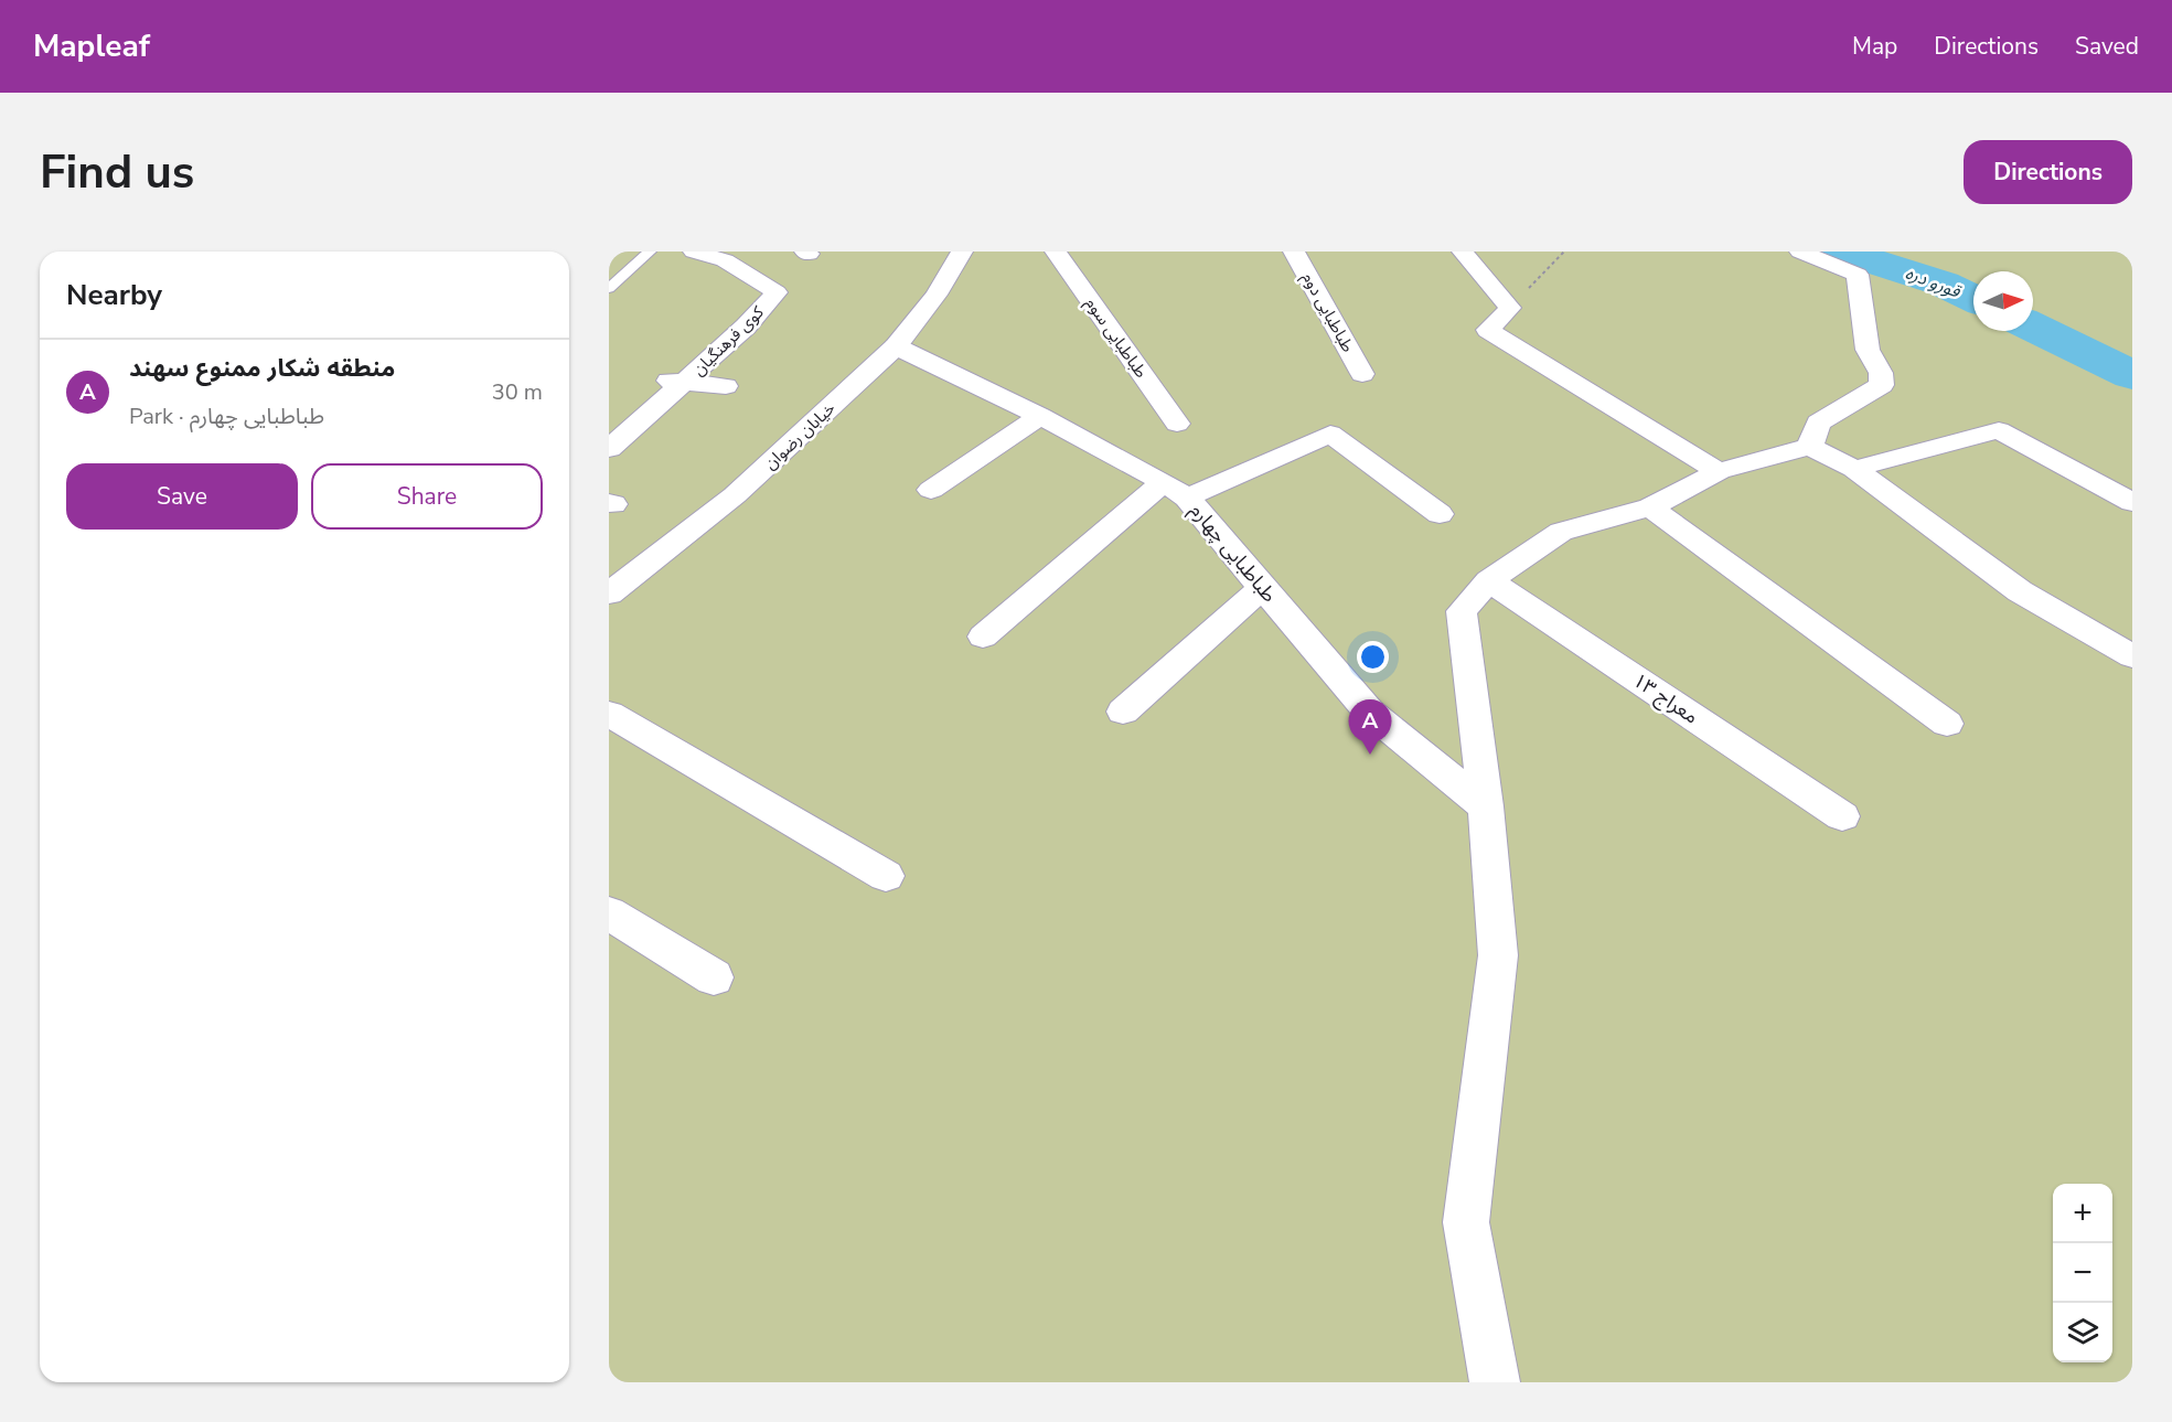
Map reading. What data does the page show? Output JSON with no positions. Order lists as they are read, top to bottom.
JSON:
{
  "streets": {
    "street": [
      "طباطبایی دوم",
      "طباطبایی سوم",
      "کوی فرهنگیان",
      "خیابان رضوان",
      "طباطبایی چهارم",
      "معراج ۱۳"
    ]
  },
  "crossings": [
    ["خیابان رضوان", "طباطبایی چهارم"]
  ],
  "water": ["قورو دره"],
  "north": "right",
  "page": {
    "header": "Mapleaf",
    "nav": ["Map", "Directions", "Saved"],
    "buttons": [
      "Directions",
      ["Save", "Share"]
    ],
    "title": "Find us",
    "heading": "Nearby",
    "list": [
      {
        "mark": "A",
        "name": "منطقه شکار ممنوع سهند",
        "note": "Park · طباطبایی چهارم",
        "value": "30 m"
      }
    ],
    "pins": "A",
    "map_buttons": ["+", "−"]
  }
}
